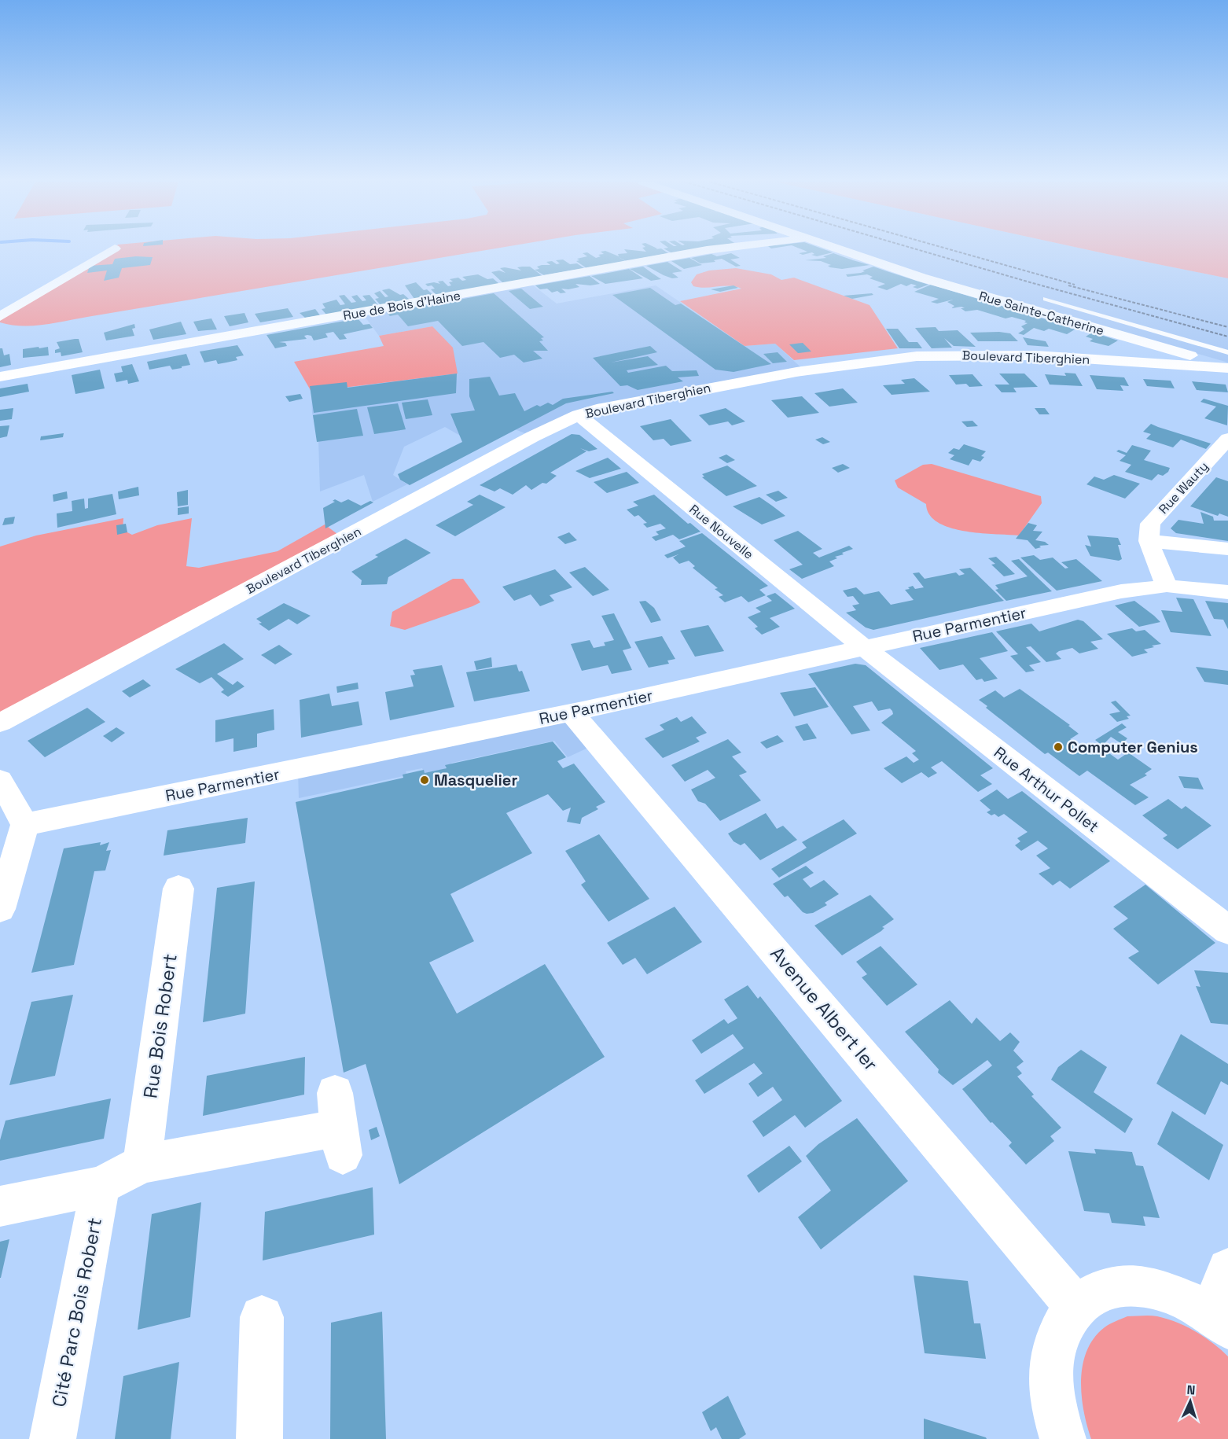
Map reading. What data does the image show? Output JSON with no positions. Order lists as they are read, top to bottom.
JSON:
{
  "streets": {
    "street": [
      "Rue de Bois d'Haine",
      "Rue Sainte-Catherine",
      "Boulevard Tiberghien",
      "Rue Wauty",
      "Rue Nouvelle",
      "Rue Parmentier",
      "Rue Arthur Pollet",
      "Avenue Albert Ier",
      "Rue Bois Robert",
      "Cité Parc Bois Robert"
    ]
  },
  "crossings": [
    ["Rue Sainte-Catherine", "Boulevard Tiberghien"],
    ["Boulevard Tiberghien", "Rue Nouvelle"],
    ["Rue Nouvelle", "Rue Parmentier"],
    ["Rue Nouvelle", "Rue Arthur Pollet"],
    ["Rue Parmentier", "Rue Arthur Pollet"],
    ["Rue Parmentier", "Avenue Albert Ier"]
  ],
  "places": ["Computer Genius", "Masquelier"],
  "north": "top"
}
